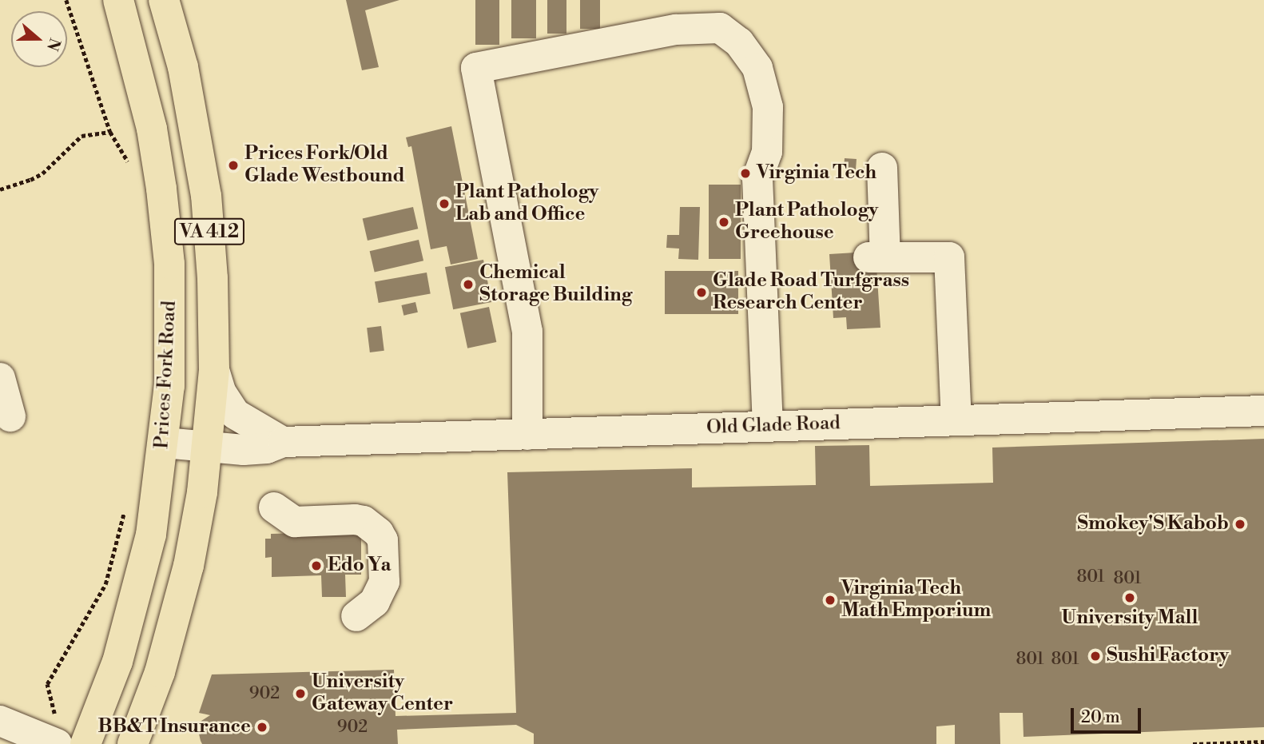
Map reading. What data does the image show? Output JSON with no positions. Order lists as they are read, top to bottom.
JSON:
{
  "streets": {
    "main road": ["VA 412", "Prices Fork Road"],
    "street": ["Old Glade Road"]
  },
  "crossings": [
    ["VA 412", "Old Glade Road"],
    ["Prices Fork Road", "Old Glade Road"]
  ],
  "places": [
    "Prices Fork/Old Glade Westbound",
    "Virginia Tech",
    "Plant Pathology Lab and Office",
    "Plant Pathology Greehouse",
    "Chemical Storage Building",
    "Glade Road Turfgrass Research Center",
    "Smokey'S Kabob",
    "Edo Ya",
    "University Mall",
    "Virginia Tech Math Emporium",
    "Sushi Factory",
    "University Gateway Center",
    "BB&T Insurance"
  ],
  "house_numbers": [
    "801",
    "801",
    "801",
    "801",
    "902",
    "902"
  ],
  "scale_bar": "20 m",
  "north": "right"
}
